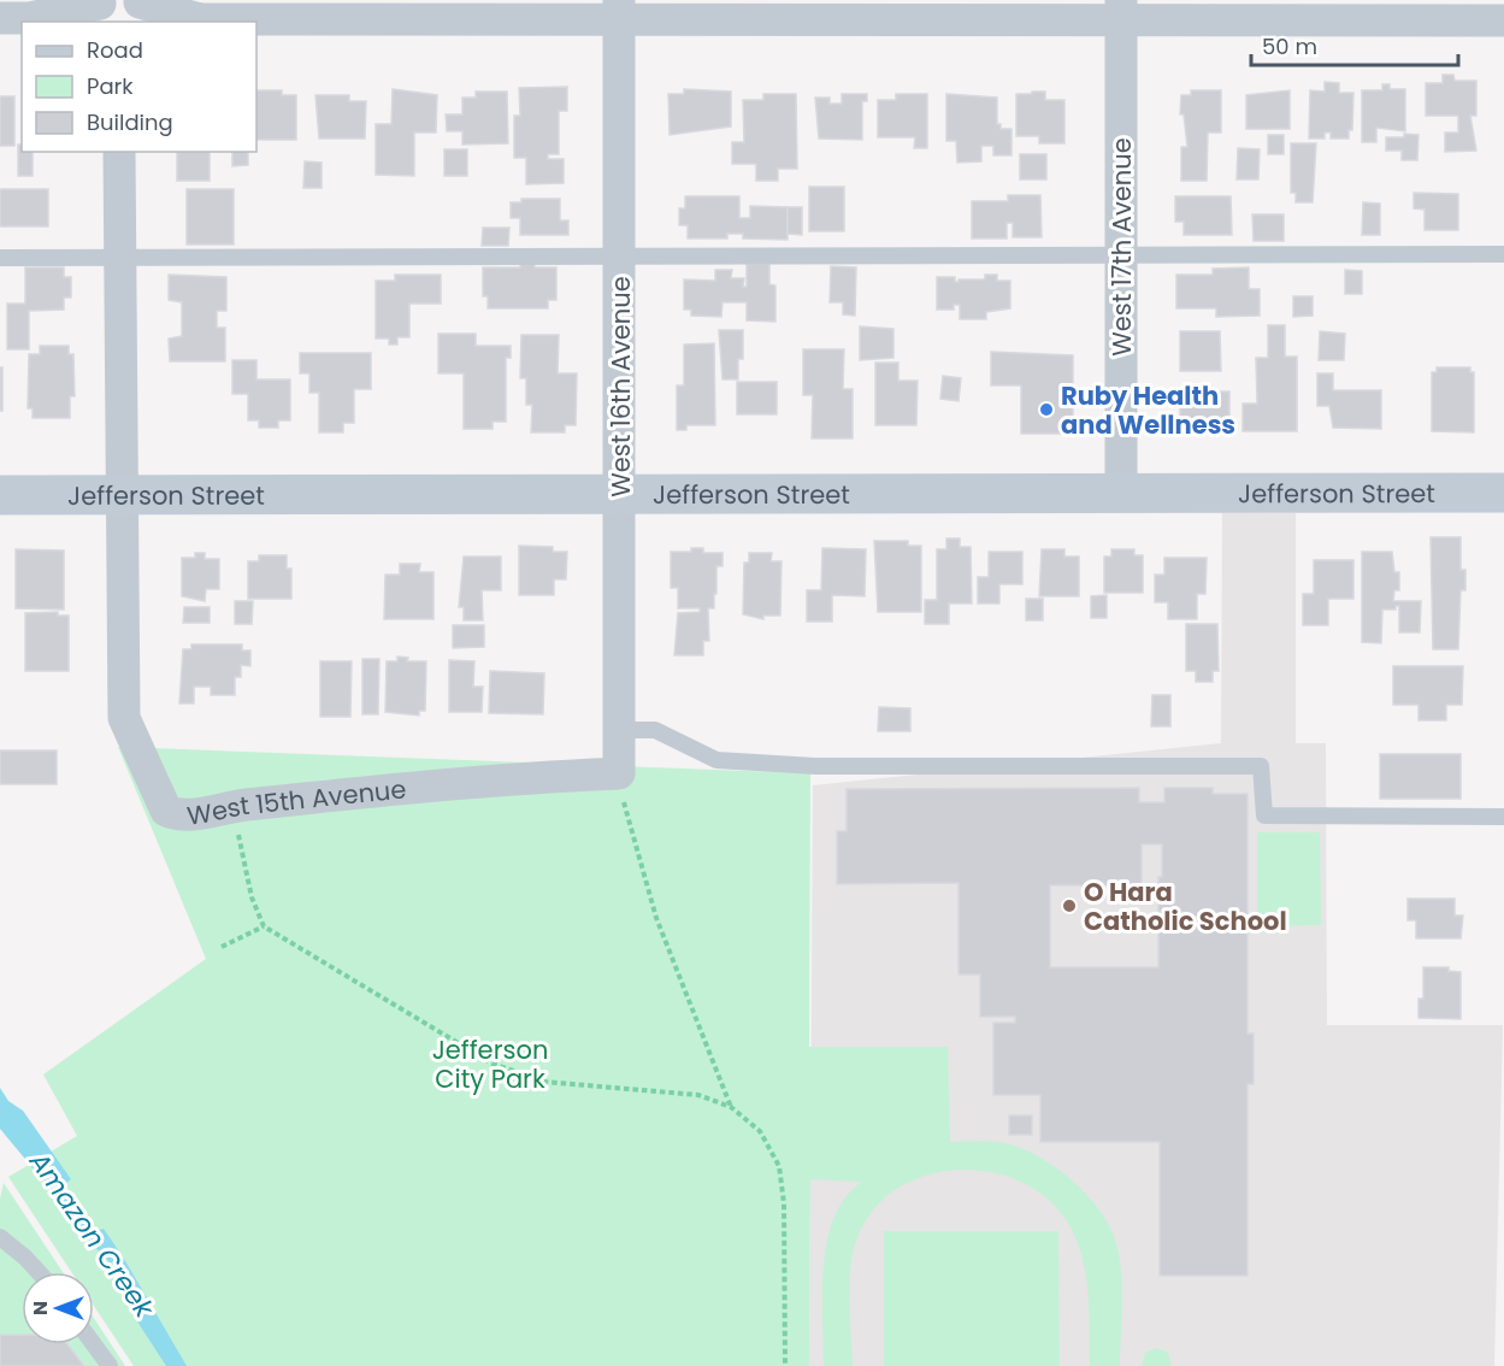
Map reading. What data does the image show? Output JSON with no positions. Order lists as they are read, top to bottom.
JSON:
{
  "streets": {
    "street": [
      "West 17th Avenue",
      "West 16th Avenue",
      "Jefferson Street",
      "West 15th Avenue"
    ]
  },
  "crossings": [
    ["West 17th Avenue", "Jefferson Street"],
    ["West 16th Avenue", "Jefferson Street"],
    ["West 16th Avenue", "West 15th Avenue"],
    ["Jefferson Street", "West 15th Avenue"]
  ],
  "water": ["Amazon Creek"],
  "parks": ["Jefferson City Park"],
  "places": ["Ruby Health and Wellness", "O Hara Catholic School"],
  "legend": ["Road", "Park", "Building"],
  "scale_bar": "50 m",
  "north": "left"
}
